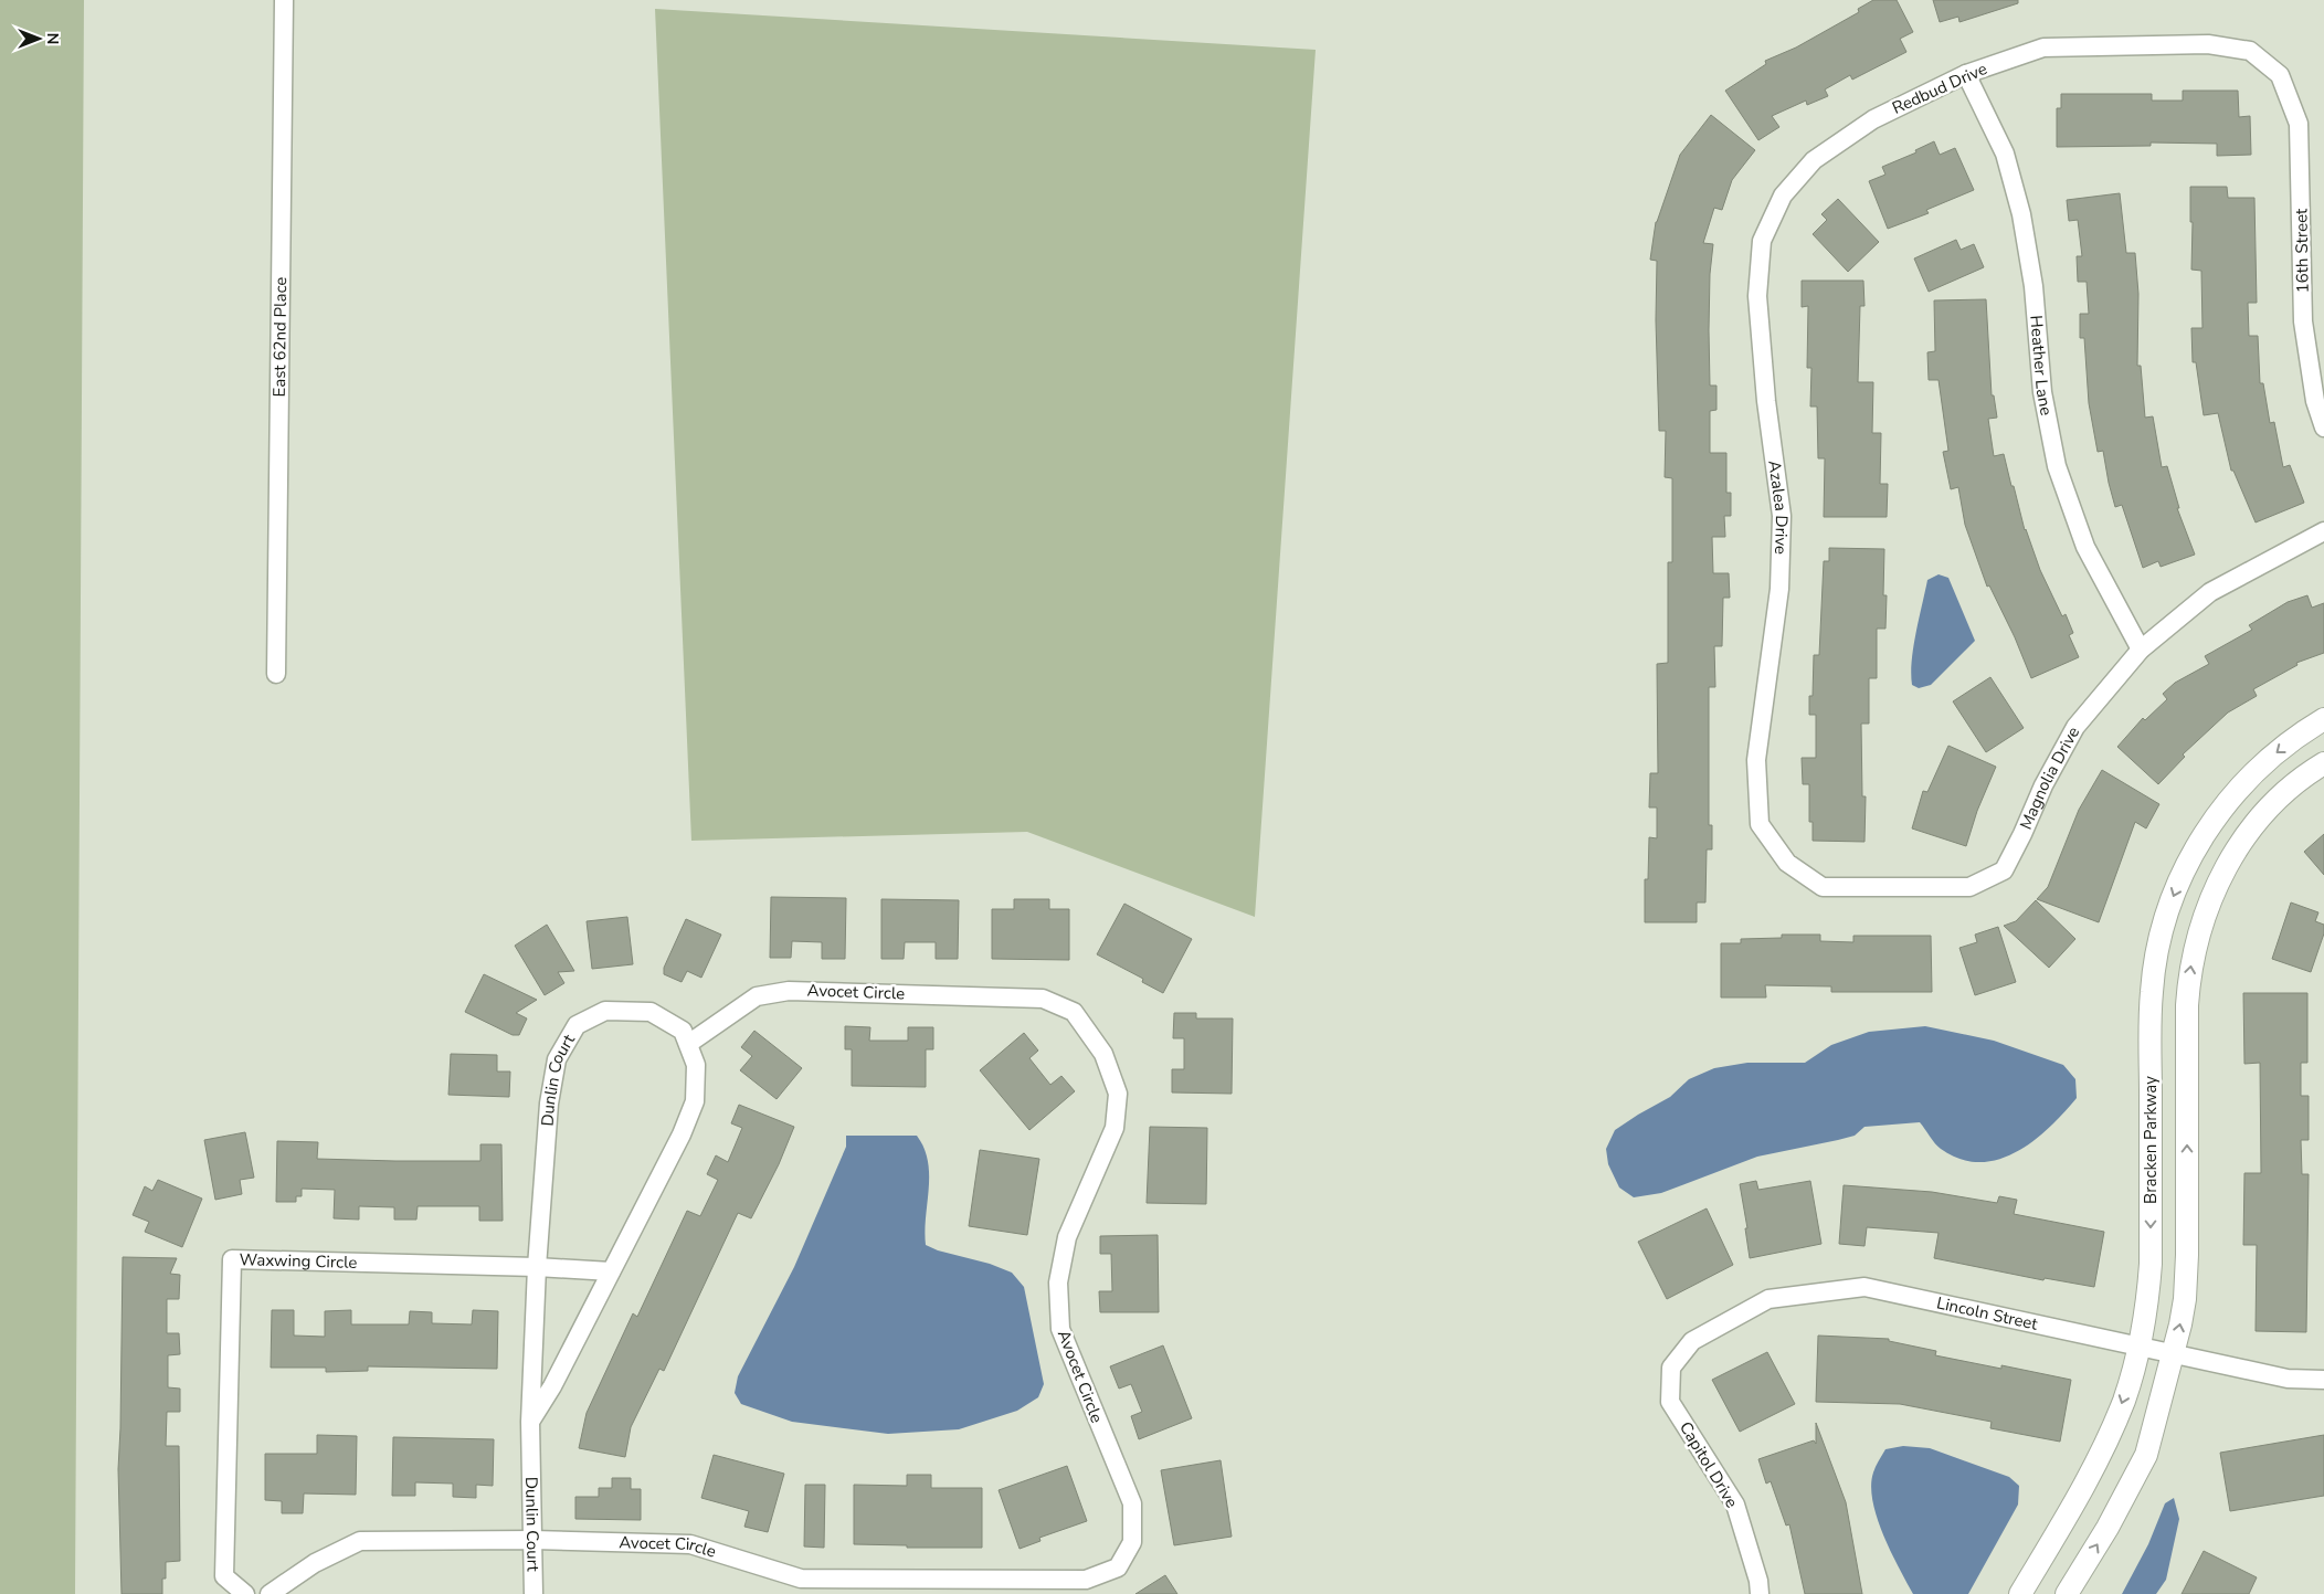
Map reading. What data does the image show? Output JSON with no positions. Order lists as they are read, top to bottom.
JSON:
{
  "streets": {
    "street": [
      "Redbud Drive",
      "16th Street",
      "East 62nd Place",
      "Heather Lane",
      "Azalea Drive",
      "Magnolia Drive",
      "Avocet Circle",
      "Dunlin Court",
      "Bracken Parkway",
      "Waxwing Circle",
      "Lincoln Street",
      "Capitol Drive"
    ]
  },
  "crossings": [
    ["Redbud Drive", "16th Street"],
    ["Redbud Drive", "Heather Lane"],
    ["Redbud Drive", "Azalea Drive"],
    ["Heather Lane", "Magnolia Drive"],
    ["Azalea Drive", "Magnolia Drive"],
    ["Avocet Circle", "Dunlin Court"],
    ["Dunlin Court", "Waxwing Circle"],
    ["Bracken Parkway", "Lincoln Street"],
    ["Lincoln Street", "Capitol Drive"]
  ],
  "north": "right"
}
